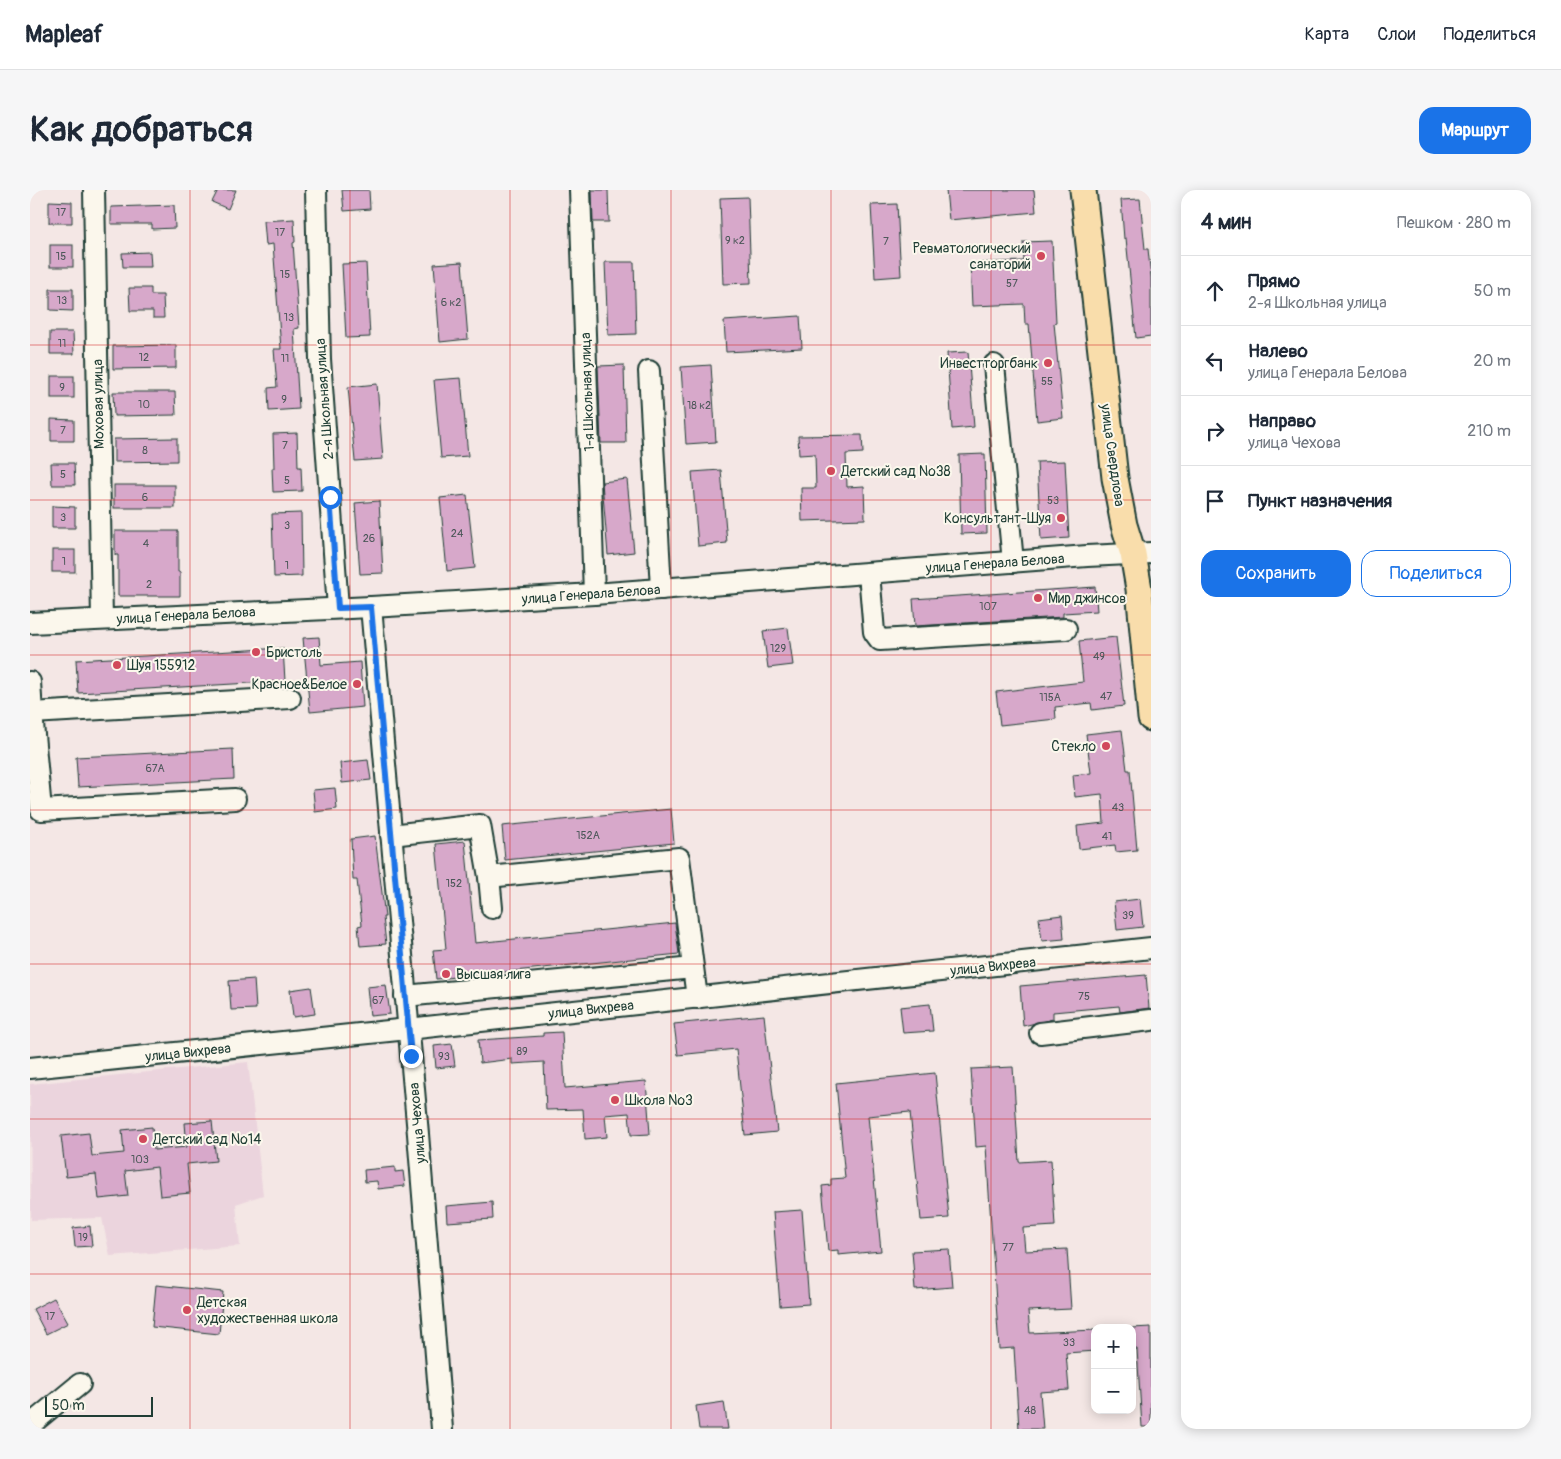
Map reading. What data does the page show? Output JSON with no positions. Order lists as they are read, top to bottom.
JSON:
{
  "streets": {
    "main road": ["улица Свердлова"],
    "street": [
      "1-я Школьная улица",
      "2-я Школьная улица",
      "Моховая улица",
      "улица Генерала Белова",
      "улица Вихрева",
      "улица Чехова"
    ]
  },
  "crossings": [
    ["1-я Школьная улица", "улица Генерала Белова"],
    ["2-я Школьная улица", "улица Генерала Белова"],
    ["Моховая улица", "улица Генерала Белова"],
    ["улица Свердлова", "улица Генерала Белова"],
    ["улица Генерала Белова", "улица Чехова"],
    ["улица Вихрева", "улица Чехова"]
  ],
  "places": [
    "Ревматологический санаторий",
    "Инвестторгбанк",
    "Детский сад №38",
    "Консультант-Шуя",
    "Мир джинсов",
    "Бристоль",
    "Шуя 155912",
    "Красное&Белое",
    "Стекло",
    "Высшая лига",
    "Школа №3",
    "Детский сад №14",
    "Детская художественная школа"
  ],
  "house_numbers": [
    "17",
    "17",
    "9 к2",
    "7",
    "15",
    "15",
    "57",
    "13",
    "6 к2",
    "13",
    "11",
    "12",
    "11",
    "55",
    "9",
    "9",
    "10",
    "18 к2",
    "7",
    "7",
    "8",
    "5",
    "5",
    "6",
    "53",
    "3",
    "3",
    "24",
    "26",
    "4",
    "1",
    "1",
    "2",
    "107",
    "129",
    "49",
    "47",
    "115А",
    "67А",
    "43",
    "152А",
    "41",
    "152",
    "39",
    "75",
    "67",
    "89",
    "93",
    "103",
    "19",
    "77",
    "17",
    "33",
    "48"
  ],
  "scale_bar": "50 m",
  "page": {
    "header": "Mapleaf",
    "nav": ["Карта", "Слои", "Поделиться"],
    "buttons": [
      "Маршрут",
      ["Сохранить", "Поделиться"]
    ],
    "title": "Как добраться",
    "heading": ["4 мин", "Пешком · 280 m"],
    "list": [
      ["Прямо", "2-я Школьная улица", "50 m"],
      ["Налево", "улица Генерала Белова", "20 m"],
      ["Направо", "улица Чехова", "210 m"],
      "Пункт назначения"
    ],
    "map_buttons": ["+", "−"],
    "scale": "50 m"
  }
}
